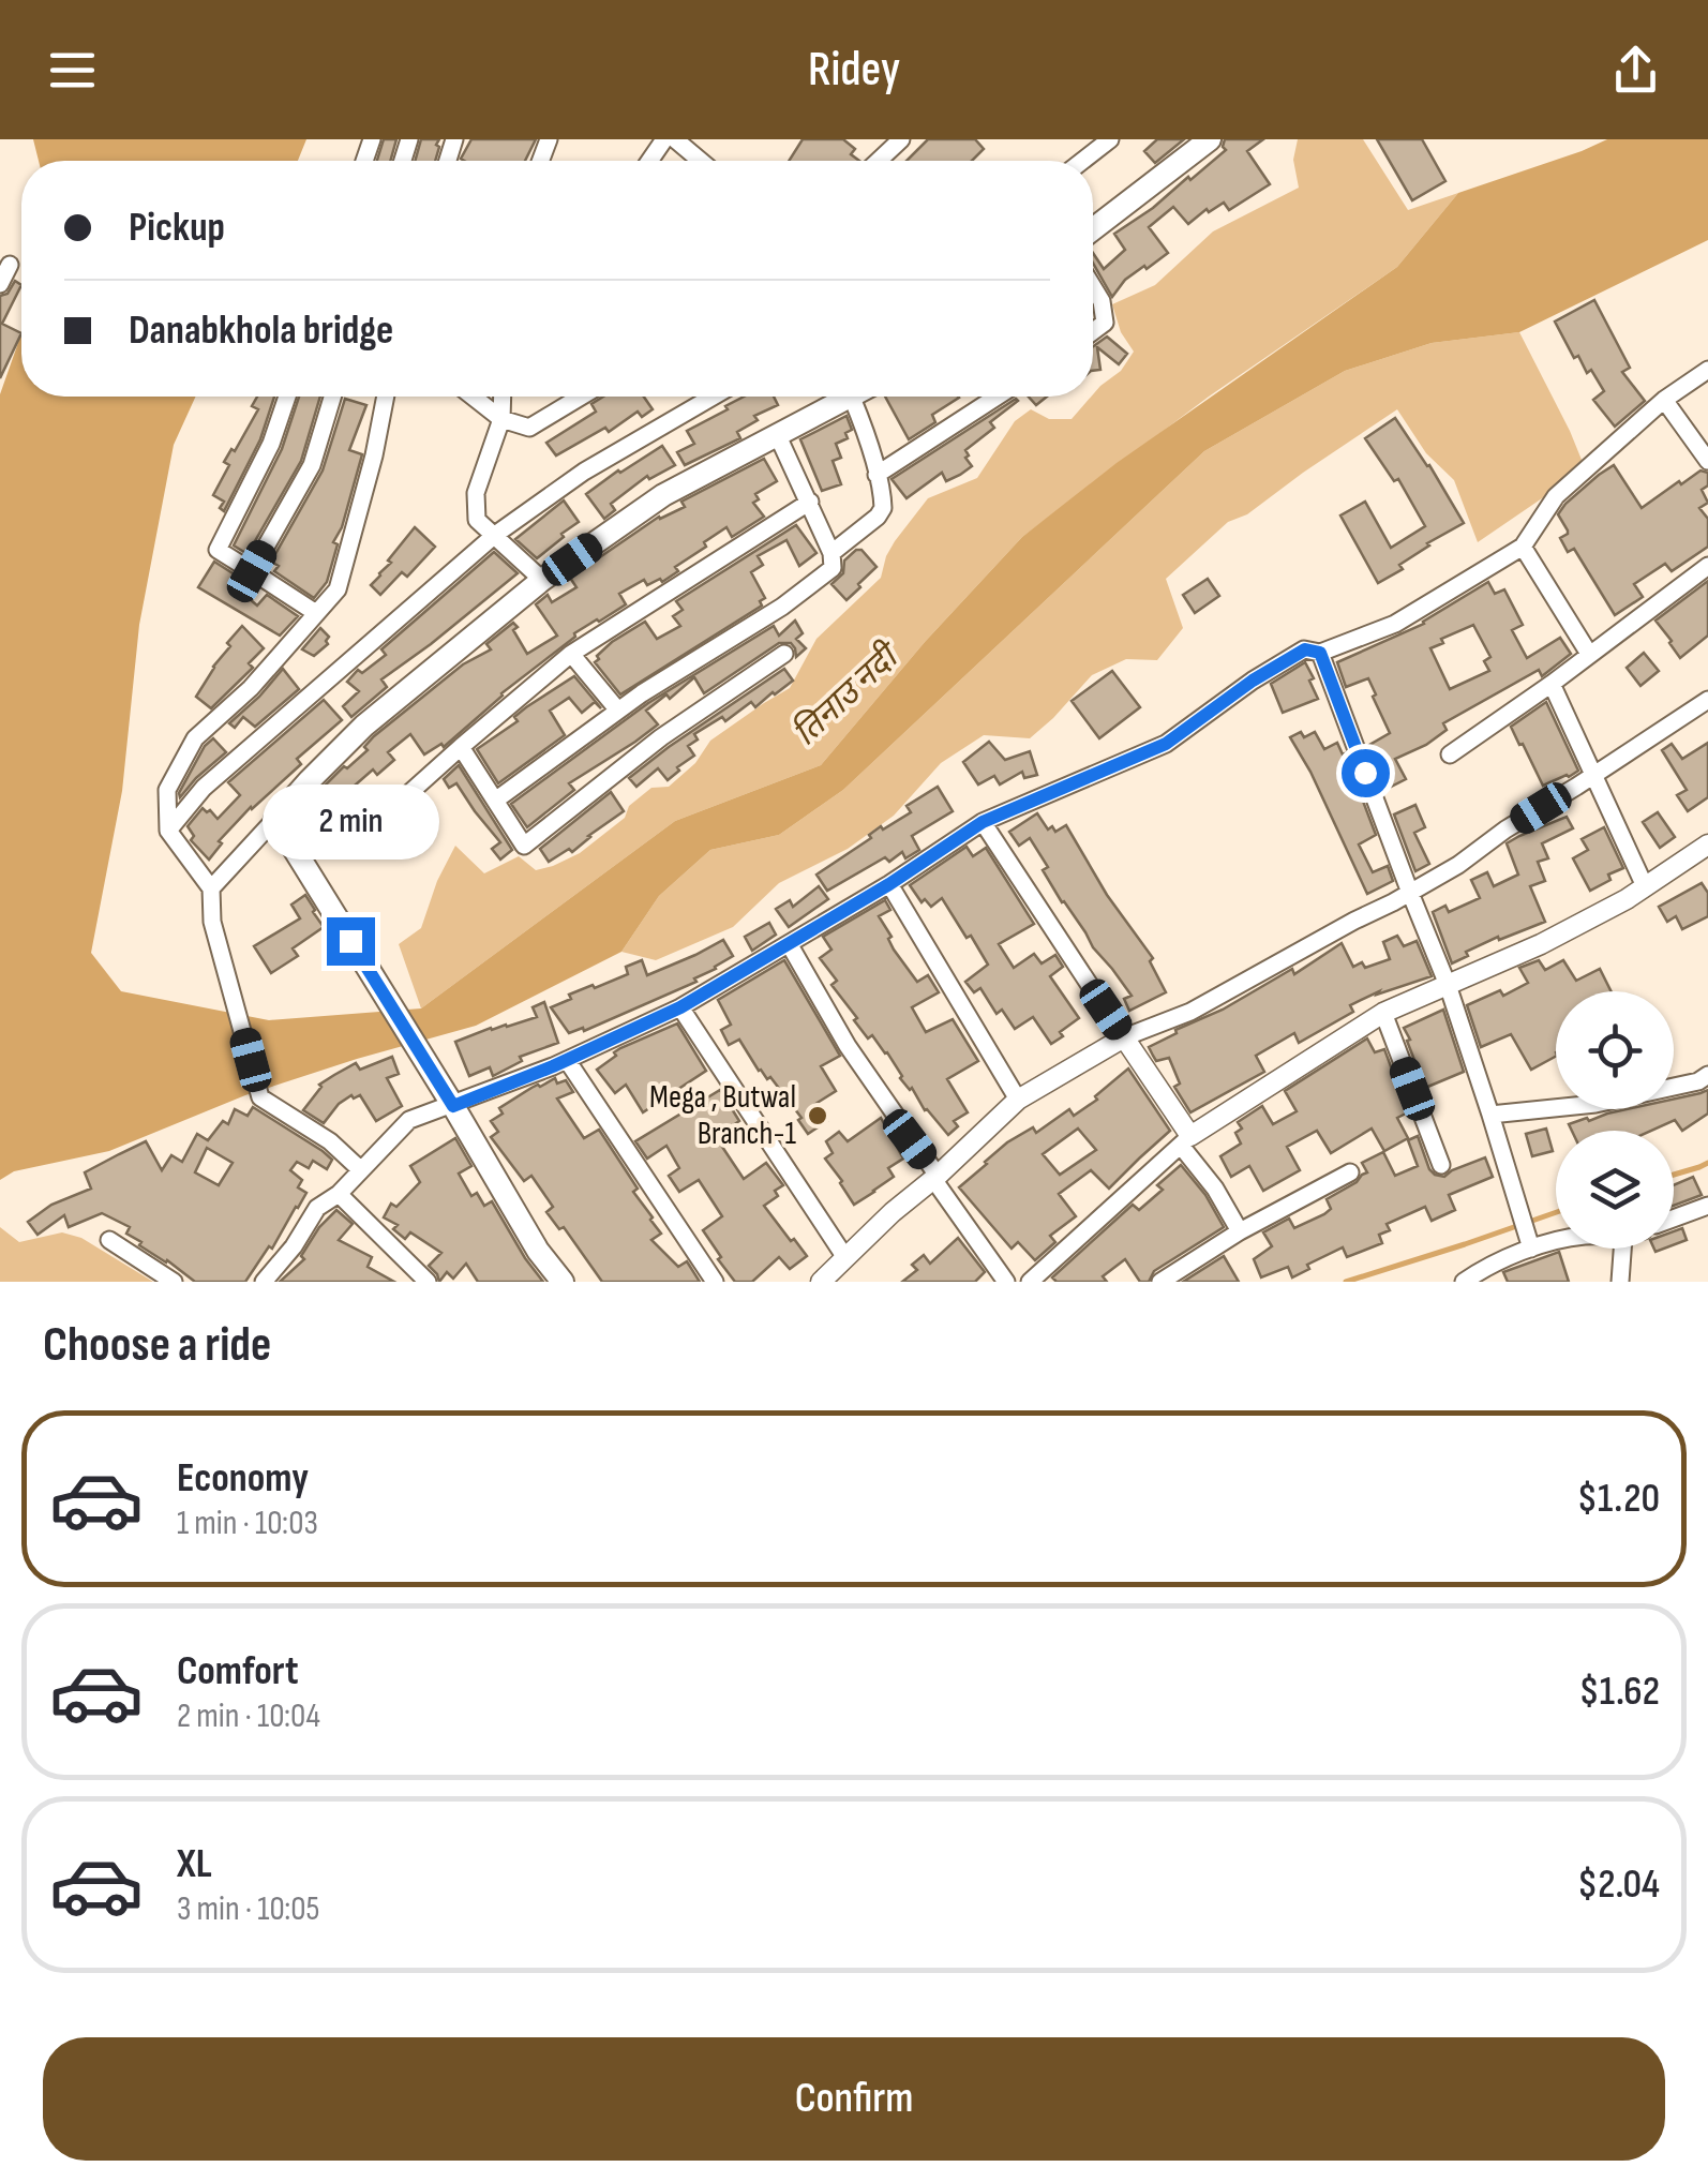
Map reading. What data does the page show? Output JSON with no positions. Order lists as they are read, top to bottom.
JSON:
{
  "water": ["तिनाउ नदी"],
  "places": ["Mega , Butwal Branch-1"],
  "page": {
    "header": "Ridey",
    "banner": ["Pickup", "Danabkhola bridge"],
    "bubble": "2 min",
    "heading": "Choose a ride",
    "list": [
      {
        "name": "Economy",
        "note": "1 min · 10:03",
        "value": "$1.20"
      },
      {
        "name": "Comfort",
        "note": "2 min · 10:04",
        "value": "$1.62"
      },
      {
        "name": "XL",
        "note": "3 min · 10:05",
        "value": "$2.04"
      }
    ],
    "buttons": "Confirm"
  }
}
